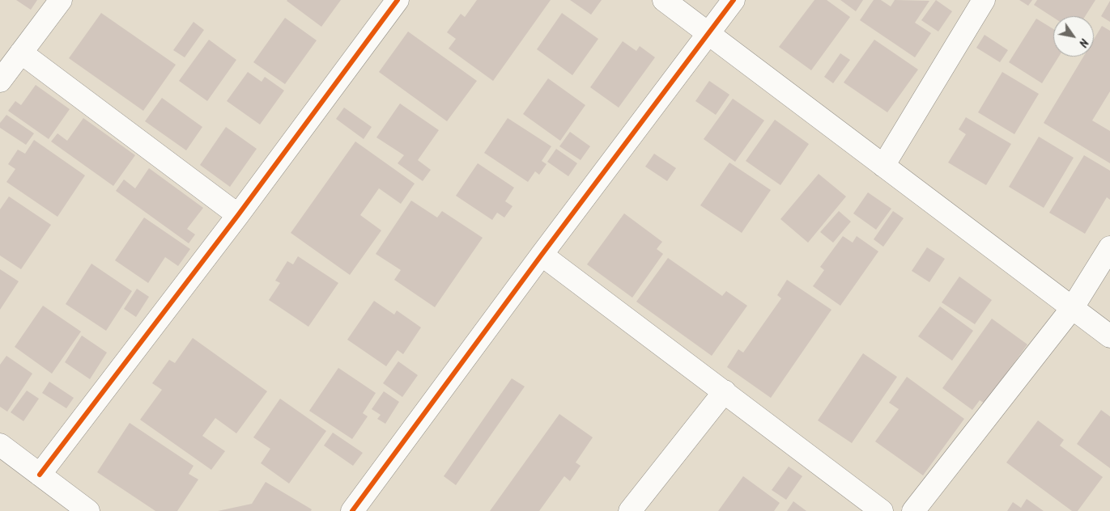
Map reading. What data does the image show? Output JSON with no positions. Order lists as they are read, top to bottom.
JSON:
{
  "north": "bottom right"
}
